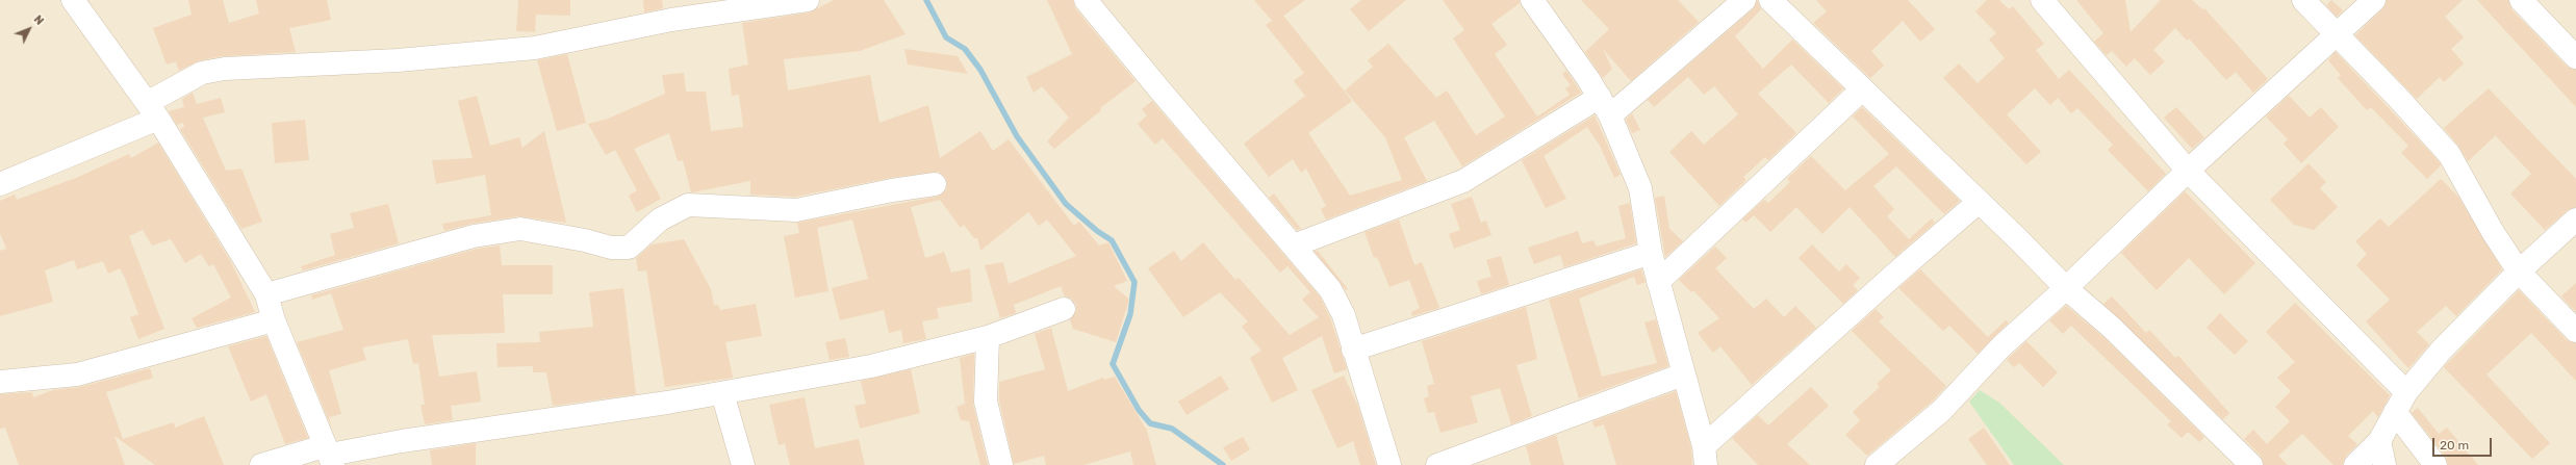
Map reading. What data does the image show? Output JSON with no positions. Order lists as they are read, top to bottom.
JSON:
{
  "scale_bar": "20 m",
  "north": "top right"
}
